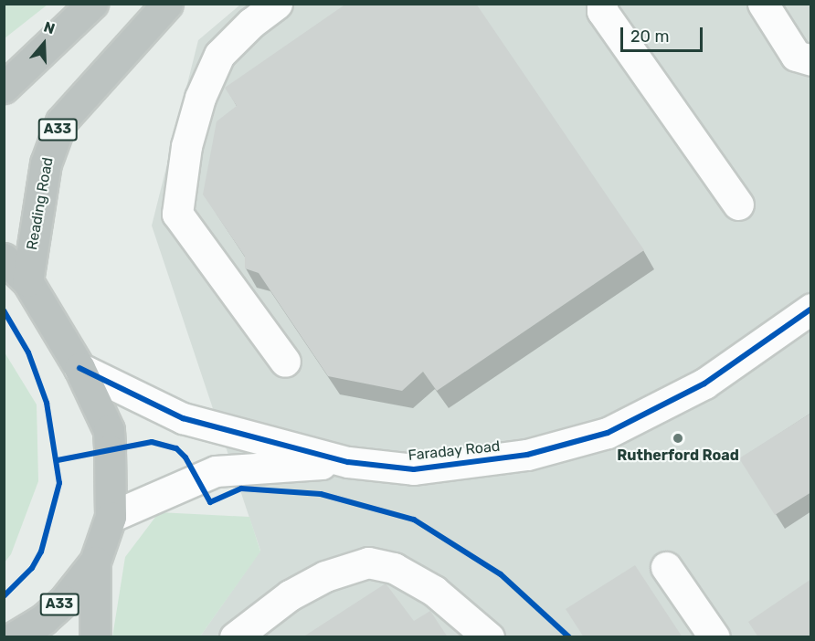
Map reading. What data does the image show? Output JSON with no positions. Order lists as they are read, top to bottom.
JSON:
{
  "streets": {
    "highway": ["A33", "Reading Road"],
    "street": ["Faraday Road"]
  },
  "crossings": [
    ["A33", "Reading Road"],
    ["A33", "Faraday Road"]
  ],
  "places": ["Rutherford Road"],
  "scale_bar": "20 m",
  "north": "top"
}
